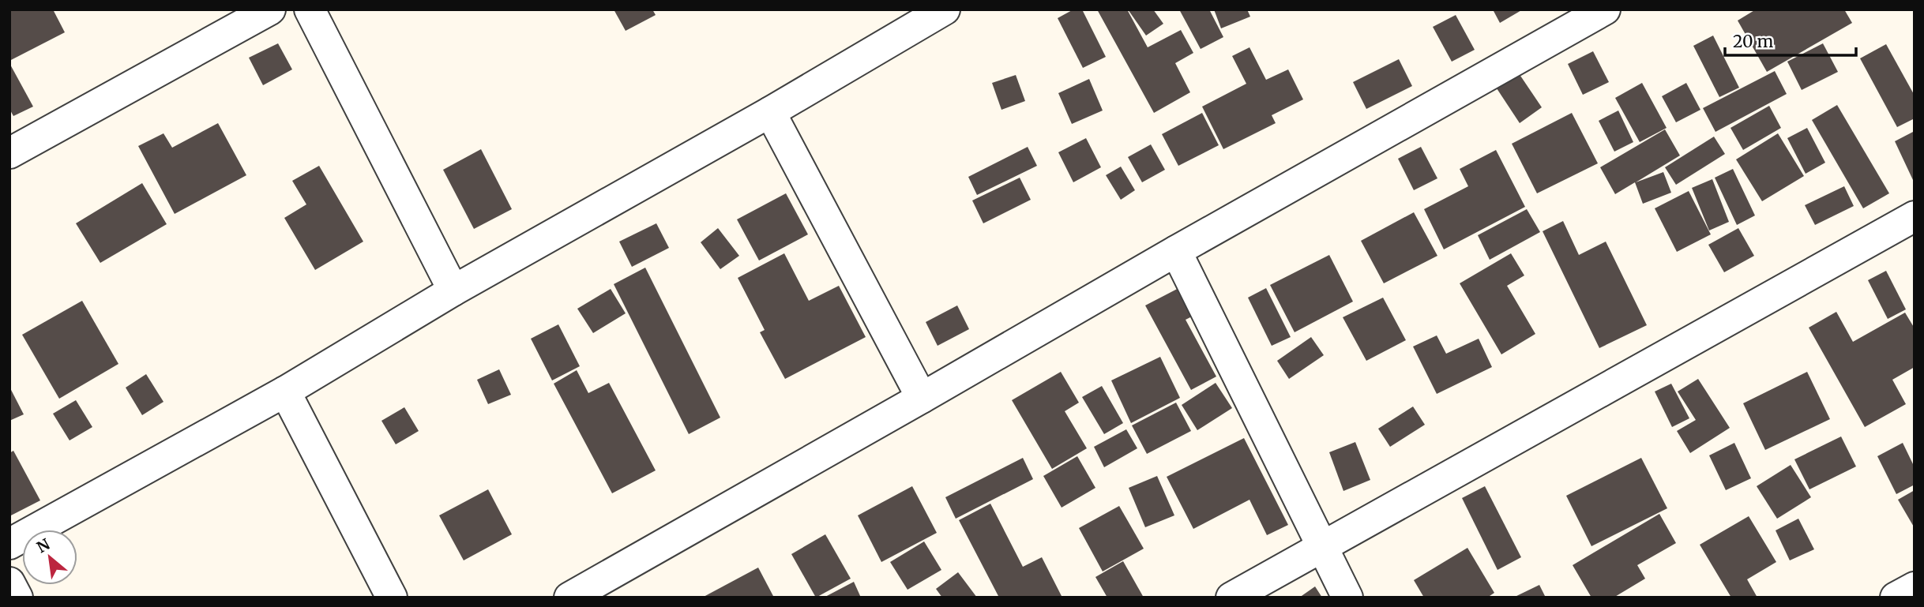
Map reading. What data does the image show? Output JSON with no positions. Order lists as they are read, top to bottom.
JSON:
{
  "scale_bar": "20 m",
  "north": "top left"
}
